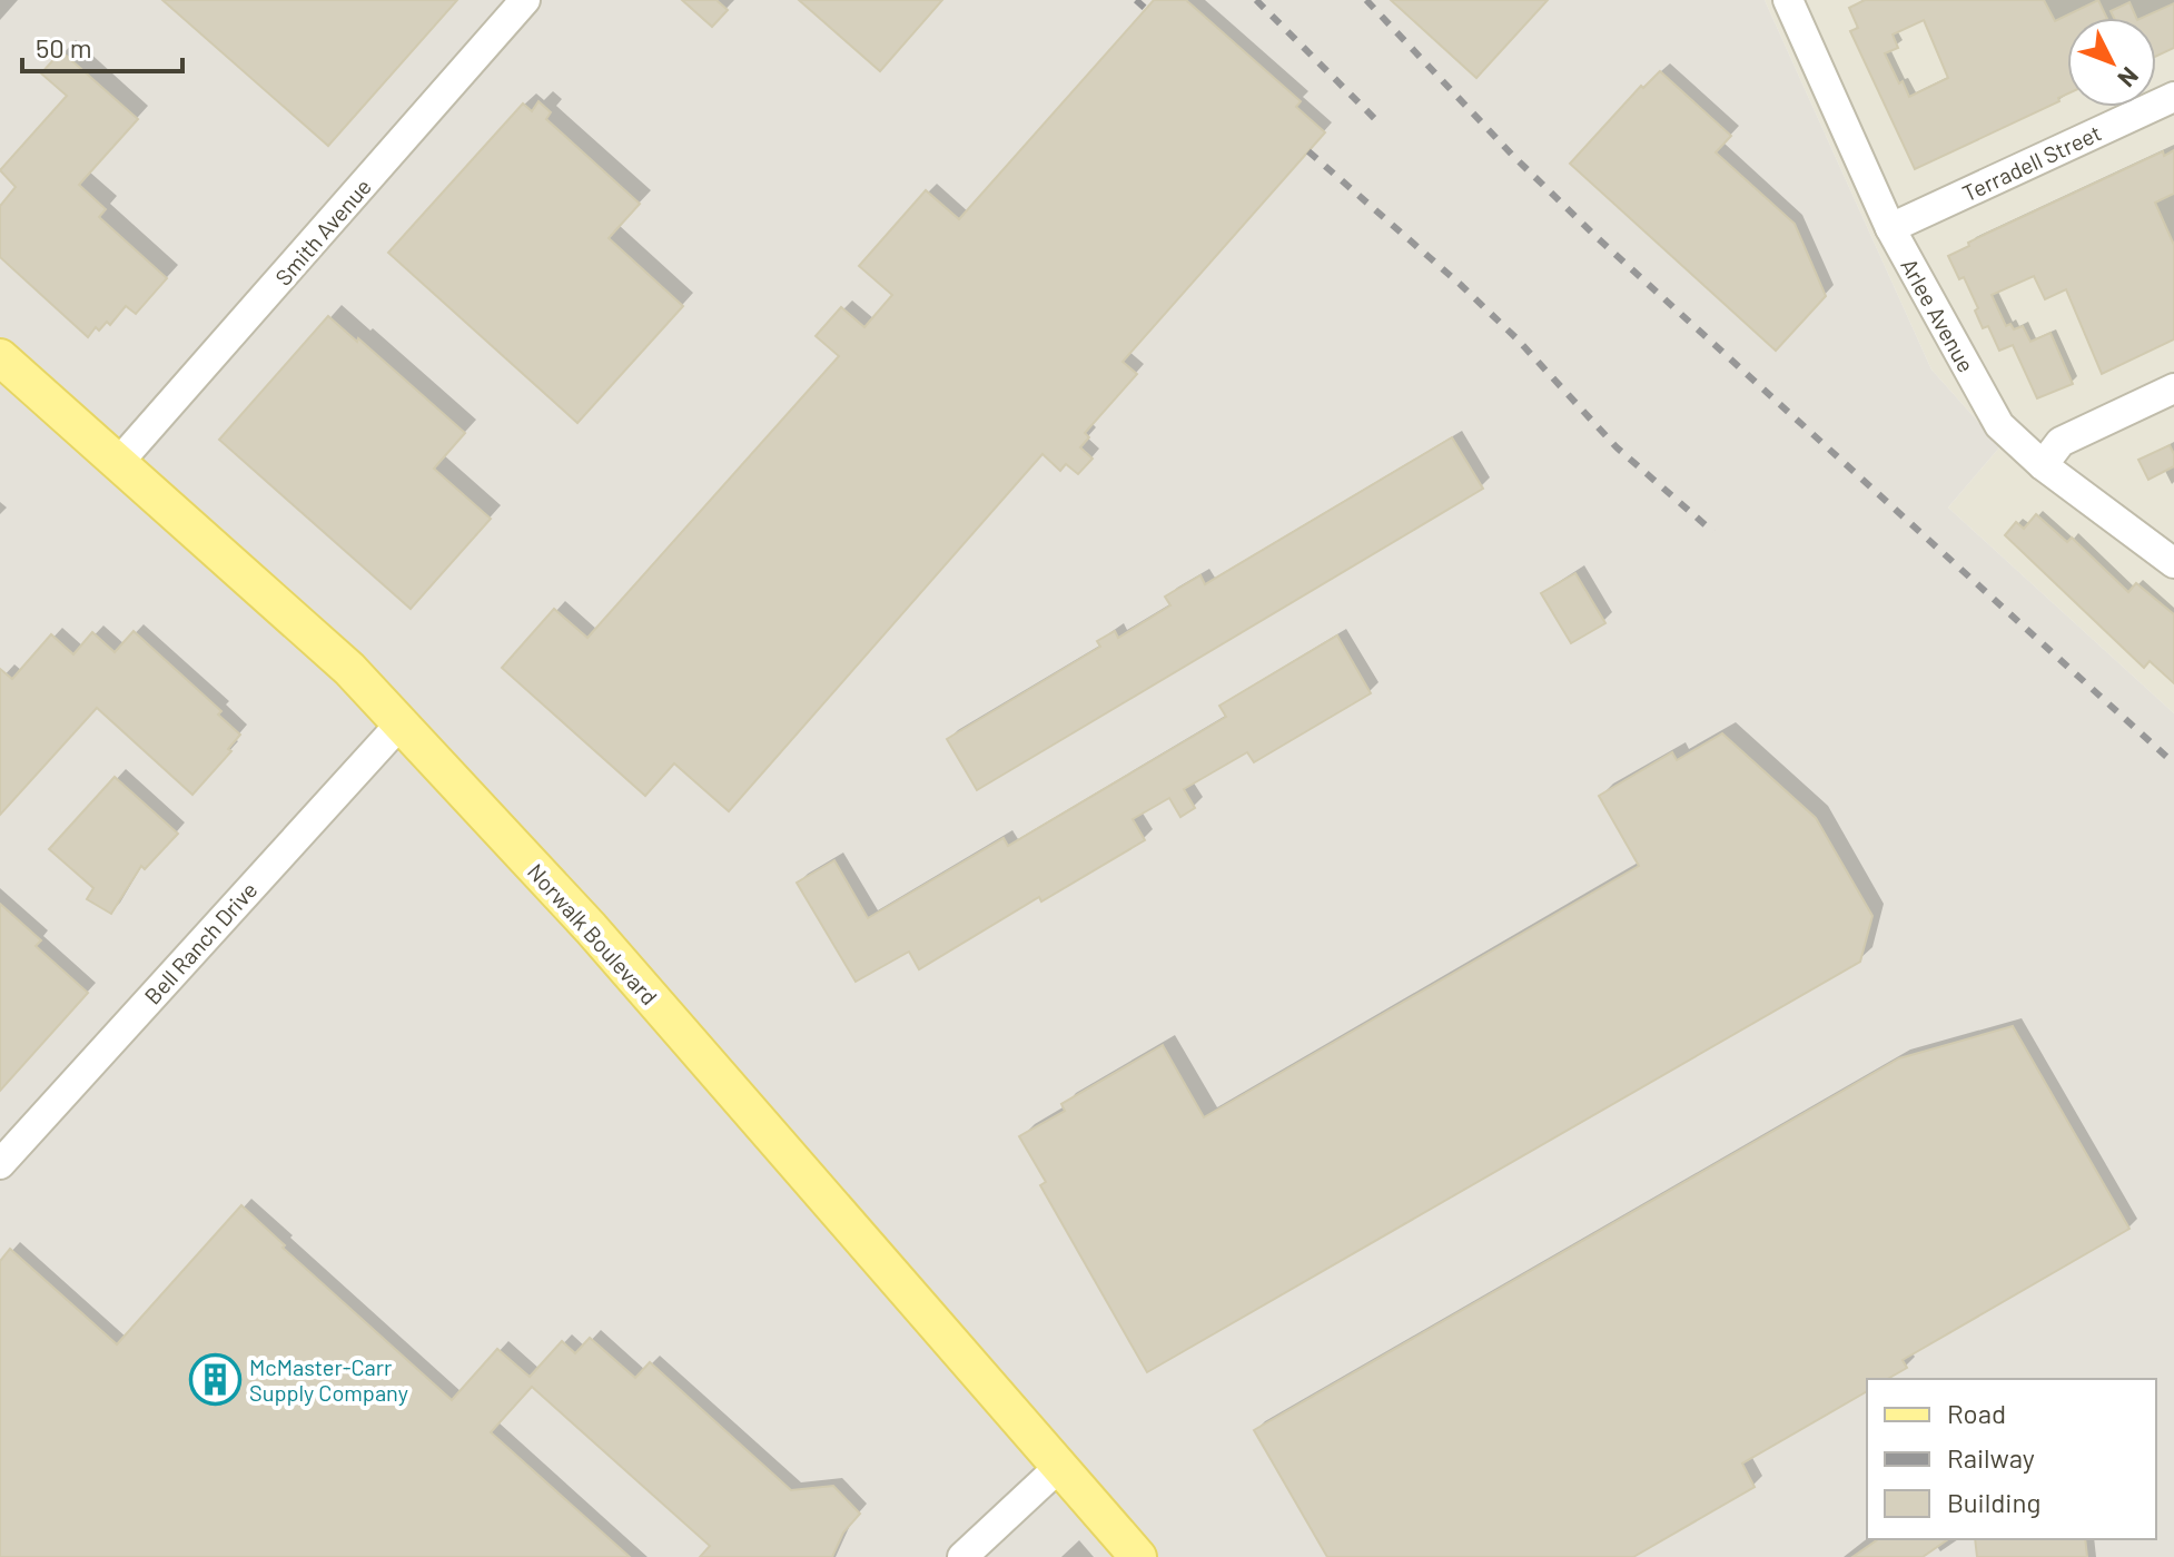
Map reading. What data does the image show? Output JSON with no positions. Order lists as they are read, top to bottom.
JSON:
{
  "streets": {
    "main road": ["Norwalk Boulevard"],
    "street": [
      "Terradell Street",
      "Smith Avenue",
      "Arlee Avenue",
      "Bell Ranch Drive"
    ]
  },
  "crossings": [
    ["Terradell Street", "Arlee Avenue"],
    ["Smith Avenue", "Norwalk Boulevard"],
    ["Norwalk Boulevard", "Bell Ranch Drive"]
  ],
  "places": {
    "building": ["McMaster-Carr Supply Company"]
  },
  "legend": ["Road", "Railway", "Building"],
  "scale_bar": "50 m",
  "north": "bottom right"
}
